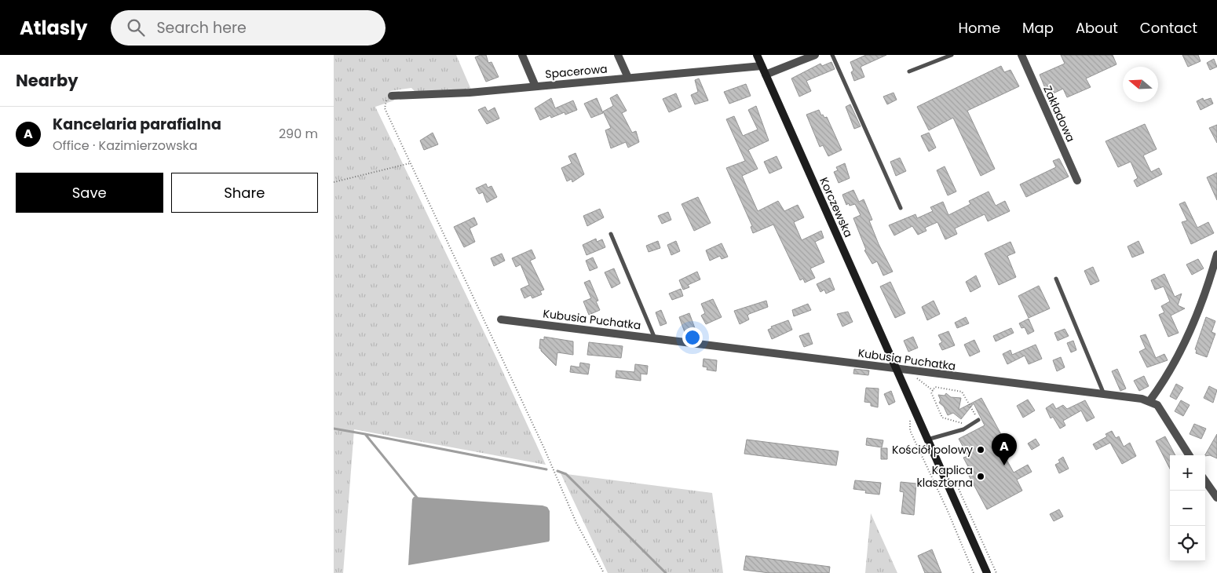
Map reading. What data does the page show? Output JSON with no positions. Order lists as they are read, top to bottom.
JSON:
{
  "streets": {
    "street": [
      "Spacerowa",
      "Zakładowa",
      "Korczewska",
      "Kubusia Puchatka"
    ]
  },
  "crossings": [
    ["Spacerowa", "Korczewska"],
    ["Korczewska", "Kubusia Puchatka"]
  ],
  "places": ["Kościół polowy", "Kaplica klasztorna"],
  "north": "left",
  "page": {
    "header": "Atlasly",
    "search": "Search here",
    "nav": [
      "Home",
      "Map",
      "About",
      "Contact"
    ],
    "heading": "Nearby",
    "list": [
      {
        "mark": "A",
        "name": "Kancelaria parafialna",
        "note": "Office · Kazimierzowska",
        "value": "290 m"
      }
    ],
    "buttons": ["Save", "Share"],
    "pins": "A",
    "map_buttons": ["+", "−"]
  }
}
